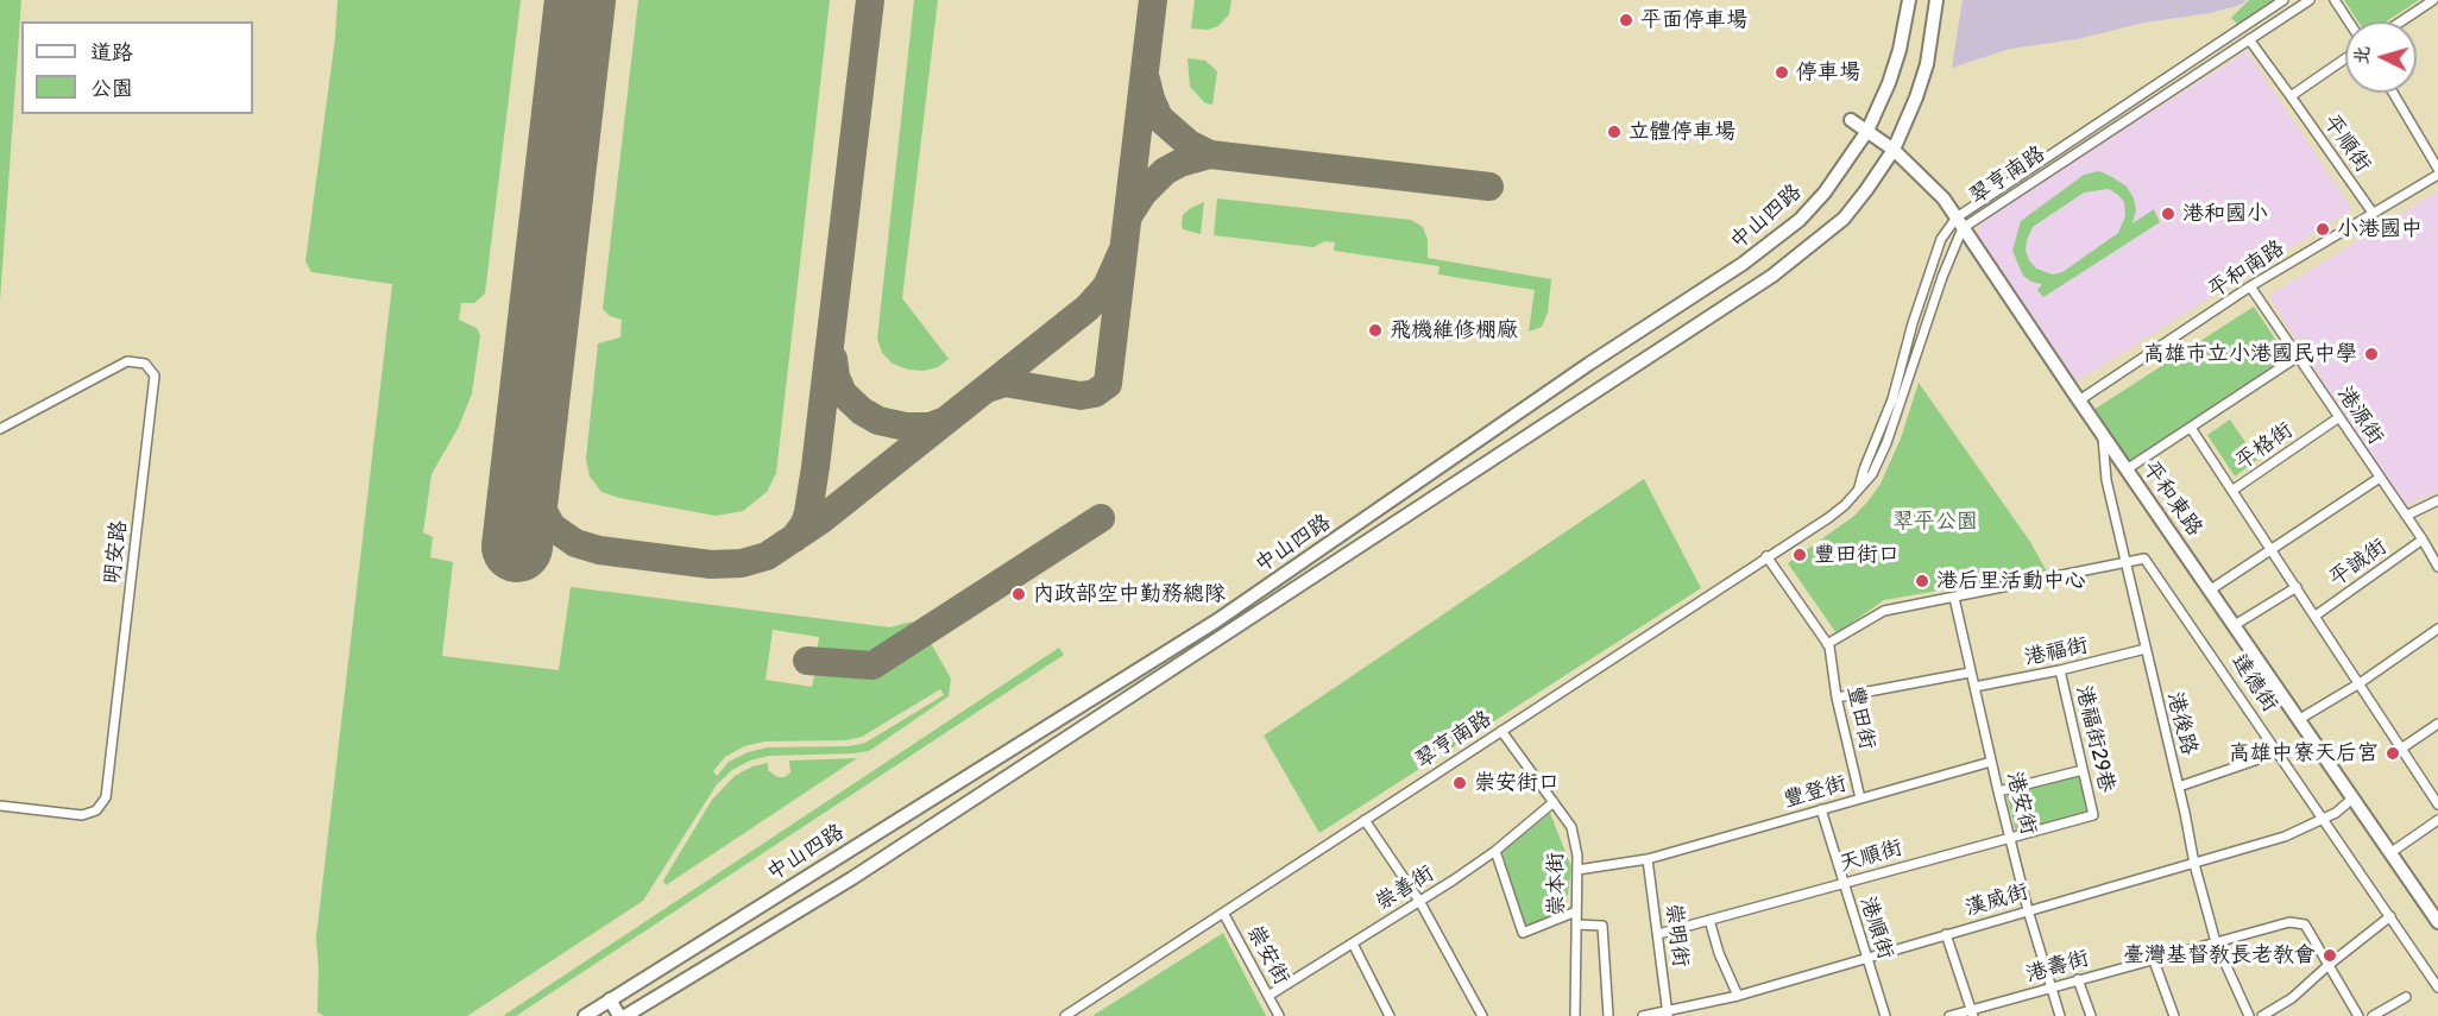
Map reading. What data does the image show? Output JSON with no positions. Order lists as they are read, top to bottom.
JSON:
{
  "streets": {
    "main road": ["中山四路", "平和東路"],
    "street": [
      "平順街",
      "翠亨南路",
      "平和南路",
      "港源街",
      "平格街",
      "明安路",
      "平誠街",
      "港福街",
      "達德街",
      "豐田街",
      "港後路",
      "港福街29巷",
      "豐登街",
      "港安街",
      "天順街",
      "崇本街",
      "崇善街",
      "漢威街",
      "港順街",
      "崇明街",
      "崇安街",
      "港壽街"
    ]
  },
  "crossings": [
    ["平順街", "翠亨南路"],
    ["平順街", "平和南路"],
    ["翠亨南路", "平和東路"],
    ["翠亨南路", "豐田街"],
    ["翠亨南路", "崇本街"],
    ["翠亨南路", "崇安街"],
    ["中山四路", "平和東路"],
    ["平和南路", "港源街"],
    ["平和南路", "平和東路"],
    ["港源街", "平格街"],
    ["港源街", "平誠街"],
    ["平和東路", "港後路"],
    ["平和東路", "漢威街"],
    ["港福街", "港後路"],
    ["港福街", "港福街29巷"],
    ["港福街", "港安街"],
    ["達德街", "港後路"],
    ["達德街", "漢威街"],
    ["豐田街", "豐登街"],
    ["港後路", "漢威街"],
    ["港後路", "港壽街"],
    ["港福街29巷", "天順街"],
    ["豐登街", "港安街"],
    ["豐登街", "崇本街"],
    ["豐登街", "港順街"],
    ["豐登街", "崇明街"],
    ["港安街", "天順街"],
    ["港安街", "漢威街"],
    ["港安街", "港壽街"],
    ["天順街", "港順街"],
    ["天順街", "崇明街"],
    ["崇本街", "崇善街"],
    ["崇善街", "崇安街"],
    ["漢威街", "港順街"],
    ["漢威街", "崇明街"]
  ],
  "parks": ["翠平公園"],
  "places": [
    "平面停車場",
    "停車場",
    "立體停車場",
    "港和國小",
    "小港國中",
    "飛機維修棚廠",
    "高雄市立小港國民中學",
    "豐田街口",
    "港后里活動中心",
    "內政部空中勤務總隊",
    "高雄中寮天后宮",
    "崇安街口",
    "臺灣基督教長老教會"
  ],
  "legend": ["道路", "公園"],
  "north": "left"
}
